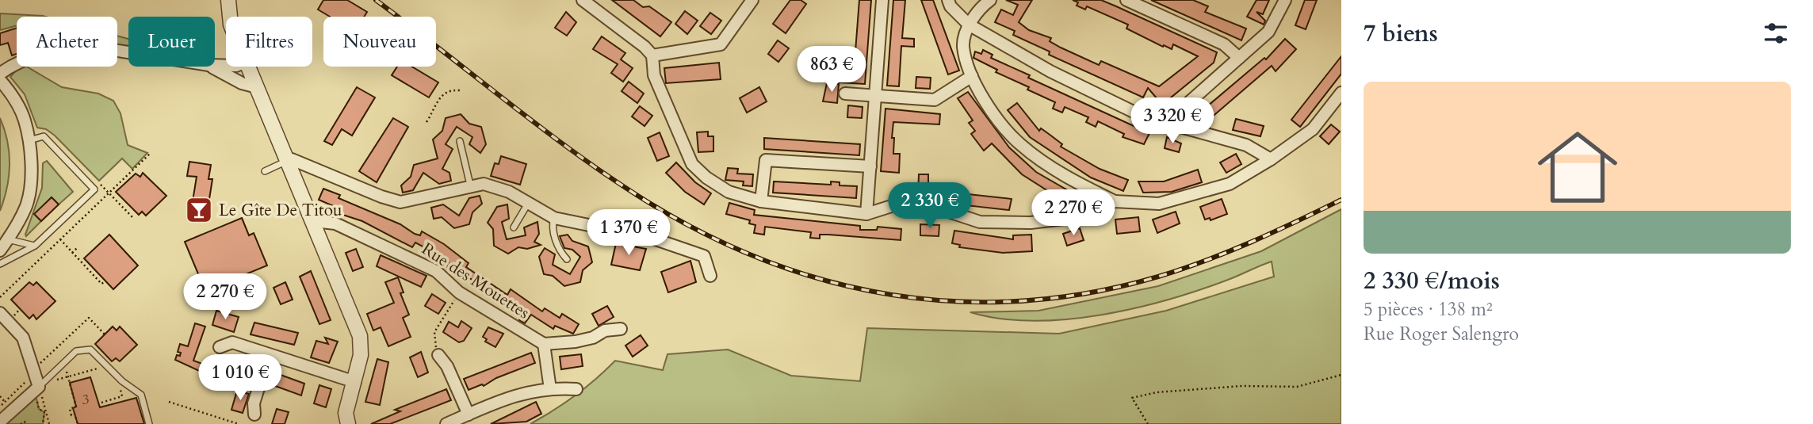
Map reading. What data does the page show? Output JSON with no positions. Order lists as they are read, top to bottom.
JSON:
{
  "streets": {
    "street": ["Rue des Mouettes"]
  },
  "places": {
    "bar": ["Le Gîte De Titou"]
  },
  "house_numbers": ["3"],
  "page": {
    "heading": "7 biens",
    "chip": [
      "Acheter",
      "Louer",
      "Filtres",
      "Nouveau"
    ],
    "price": [
      "863 €",
      "3 320 €",
      "2 330 €",
      "2 270 €",
      "1 370 €",
      "2 270 €",
      "1 010 €"
    ],
    "list": [
      {
        "name": "2 330 €/mois",
        "note": "5 pièces · 138 m² · Rue Roger Salengro"
      }
    ]
  }
}
